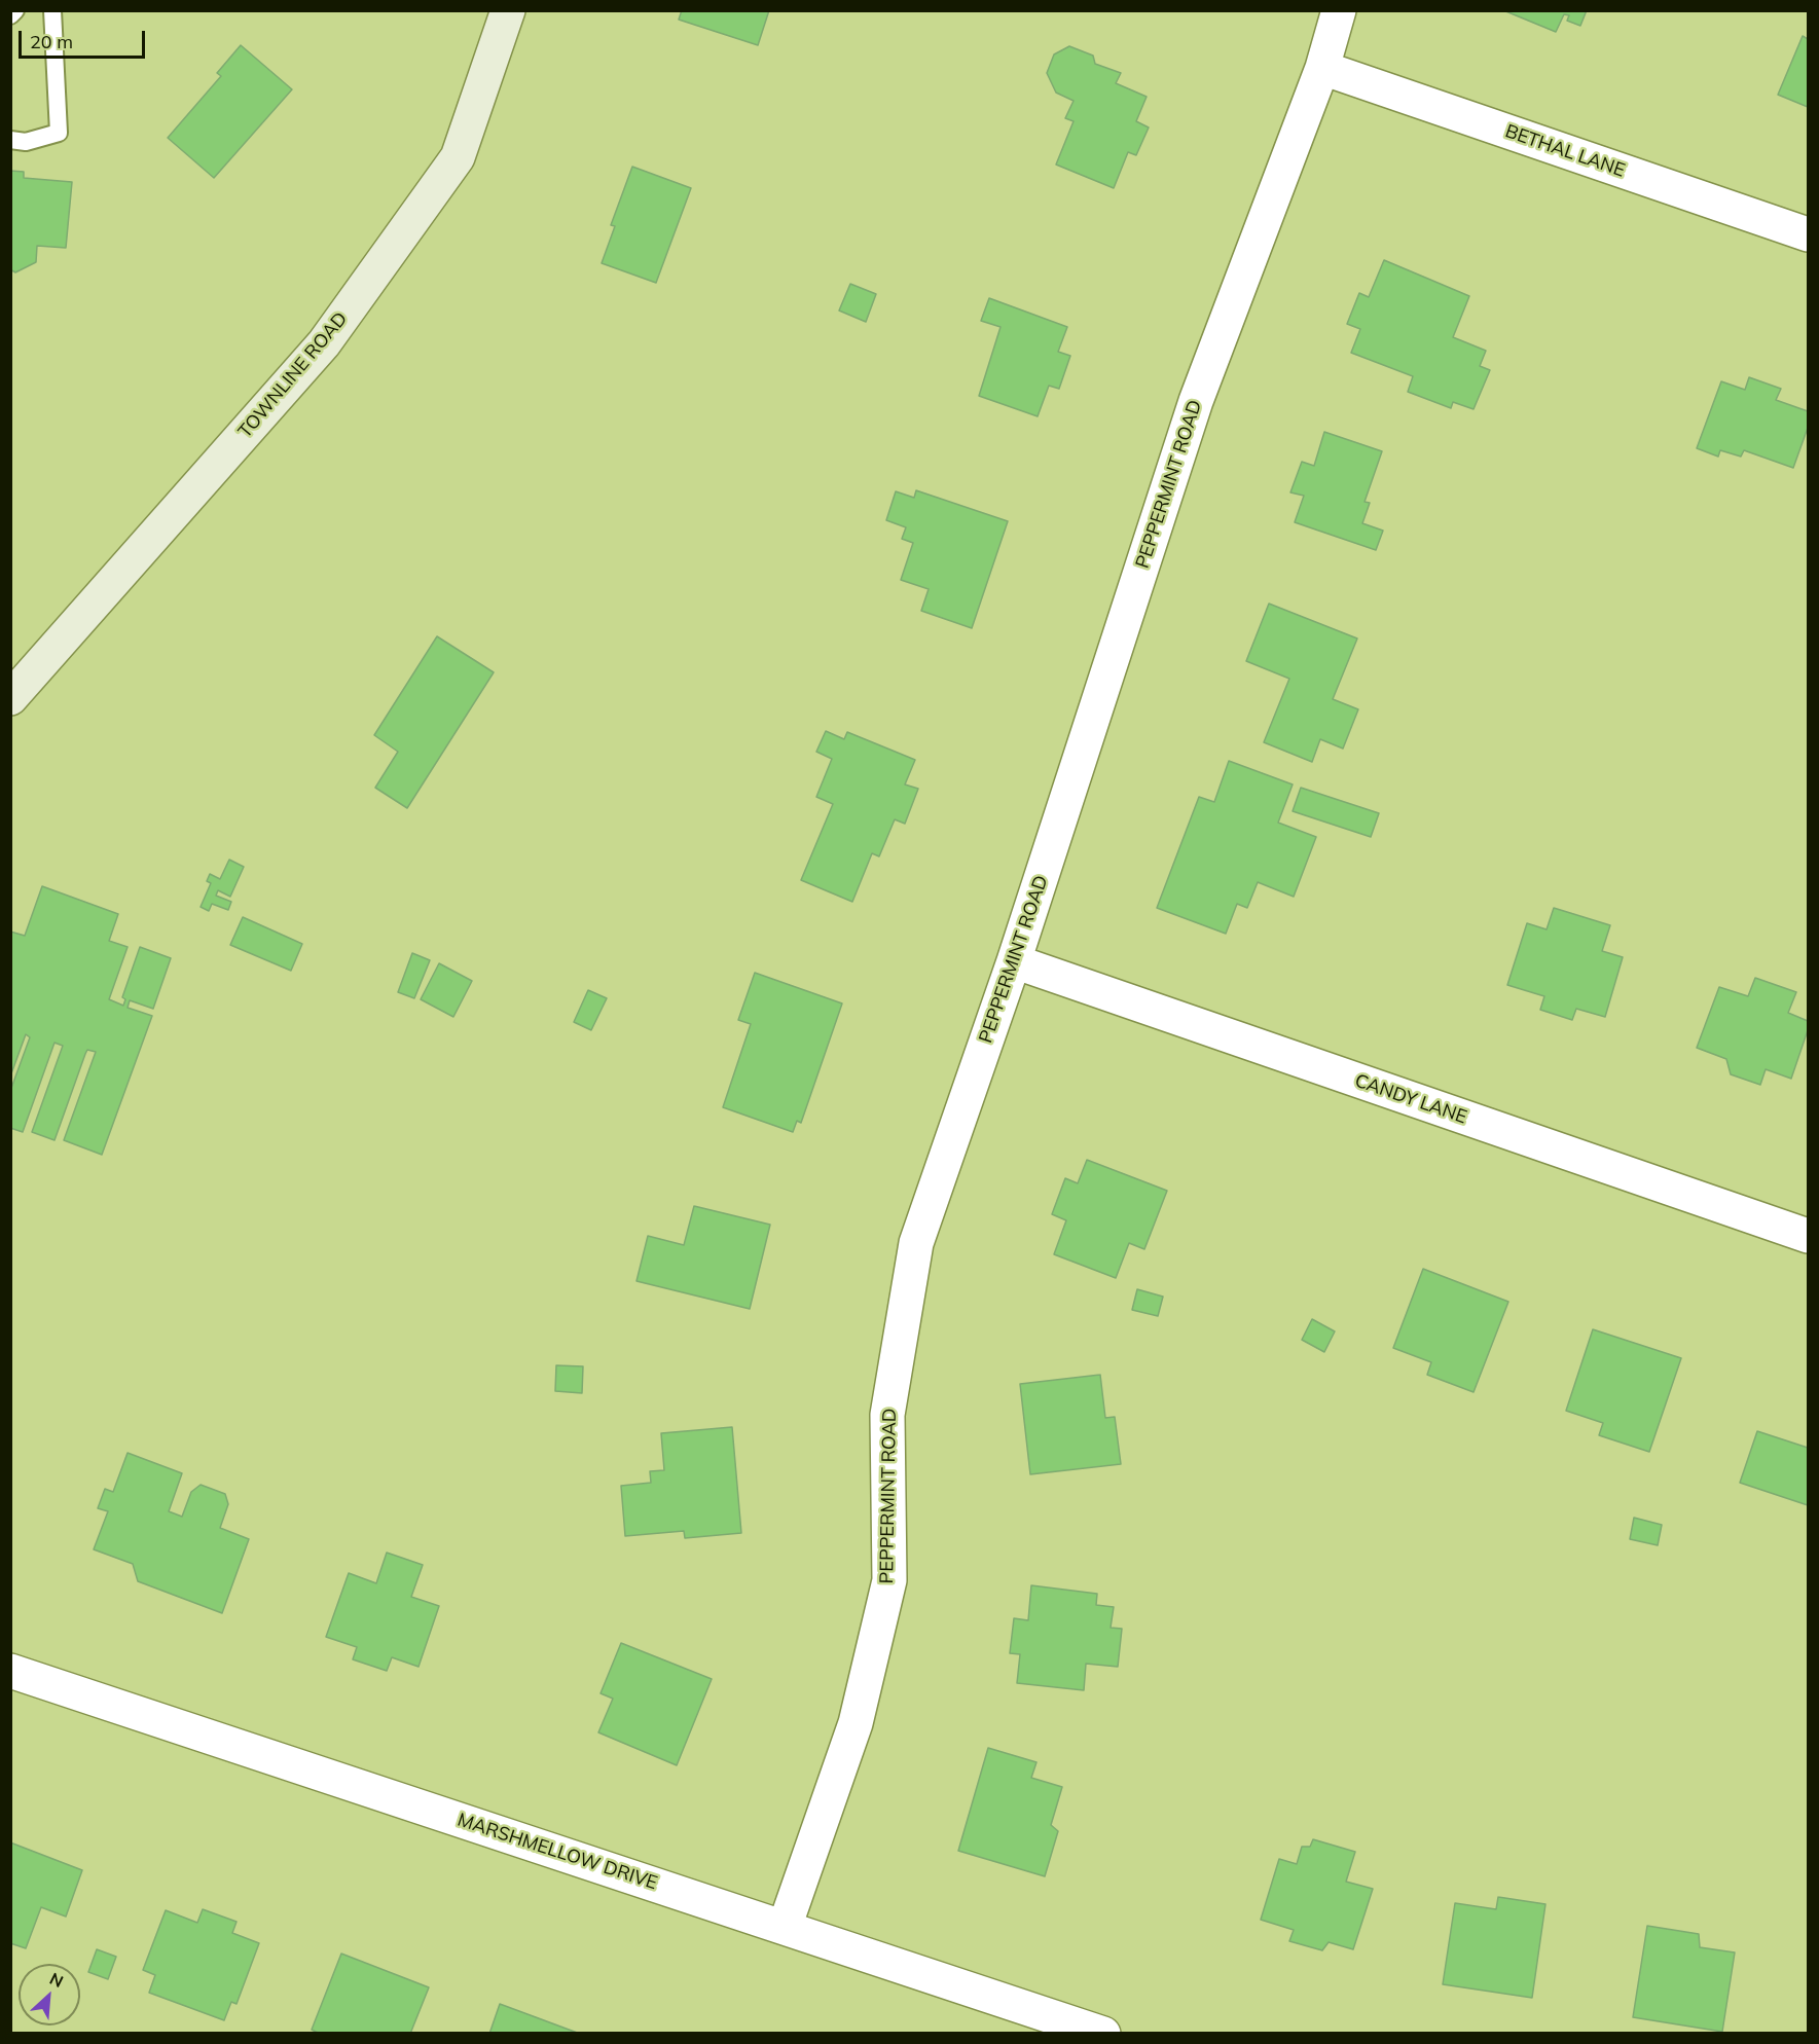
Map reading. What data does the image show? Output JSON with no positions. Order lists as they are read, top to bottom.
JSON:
{
  "streets": {
    "main road": ["TOWNLINE ROAD"],
    "street": [
      "BETHAL LANE",
      "PEPPERMINT ROAD",
      "CANDY LANE",
      "MARSHMELLOW DRIVE"
    ]
  },
  "crossings": [
    ["BETHAL LANE", "PEPPERMINT ROAD"],
    ["PEPPERMINT ROAD", "CANDY LANE"],
    ["PEPPERMINT ROAD", "MARSHMELLOW DRIVE"]
  ],
  "scale_bar": "20 m",
  "north": "top right"
}
